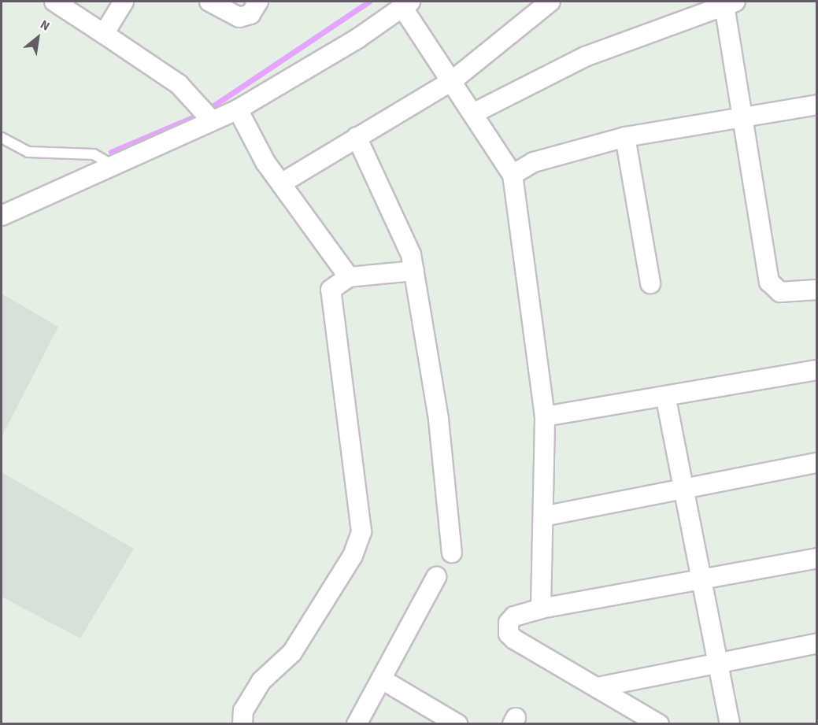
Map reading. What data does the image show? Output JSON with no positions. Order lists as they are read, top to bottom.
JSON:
{
  "north": "top right"
}
